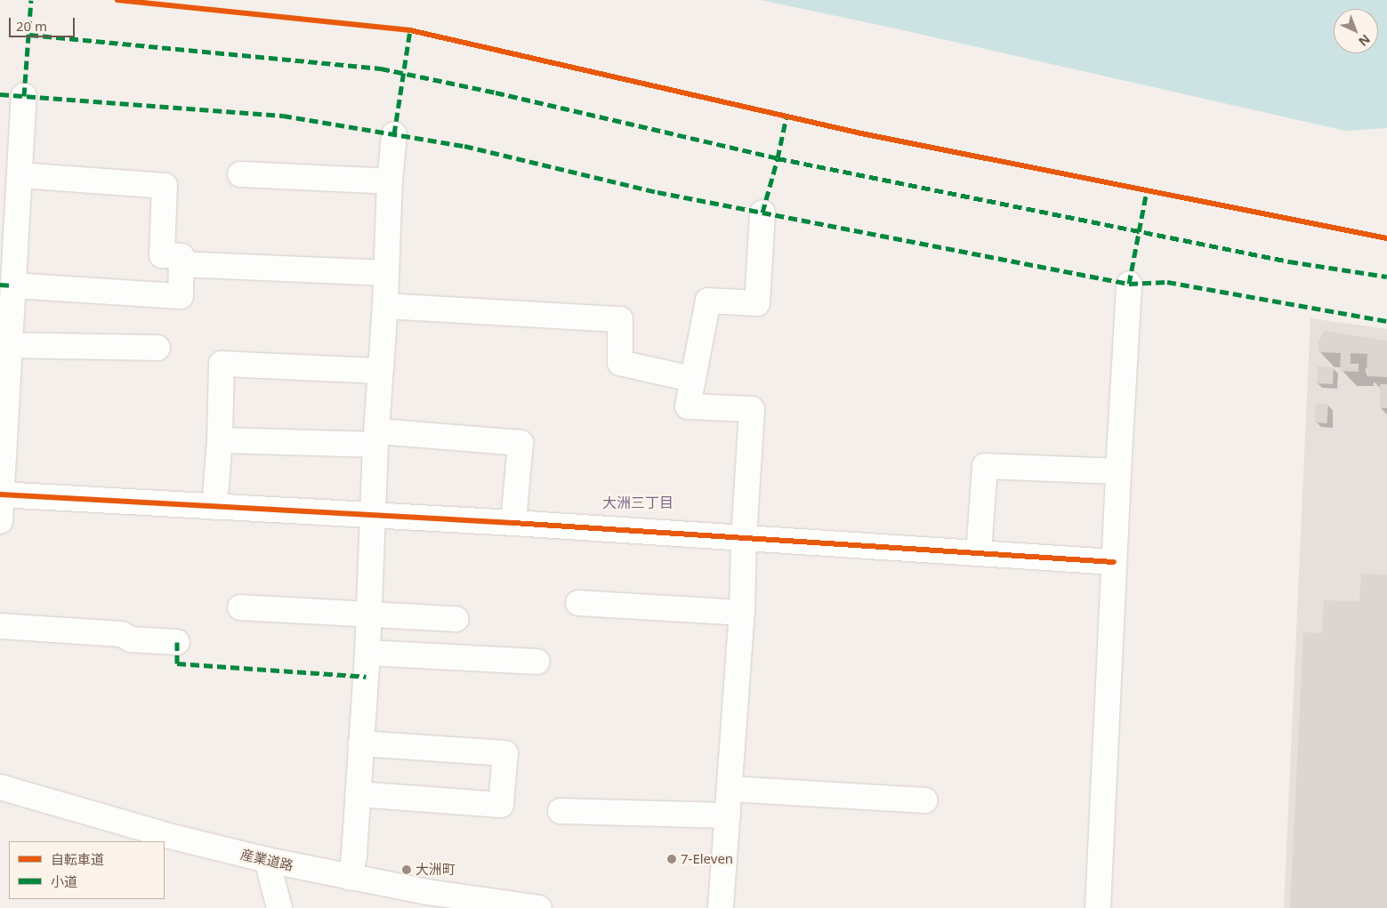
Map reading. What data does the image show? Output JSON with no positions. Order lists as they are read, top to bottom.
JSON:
{
  "streets": {
    "street": ["産業道路"]
  },
  "districts": ["大洲三丁目"],
  "places": ["7-Eleven", "大洲町"],
  "legend": ["自転車道", "小道"],
  "scale_bar": "20 m",
  "north": "bottom right"
}
